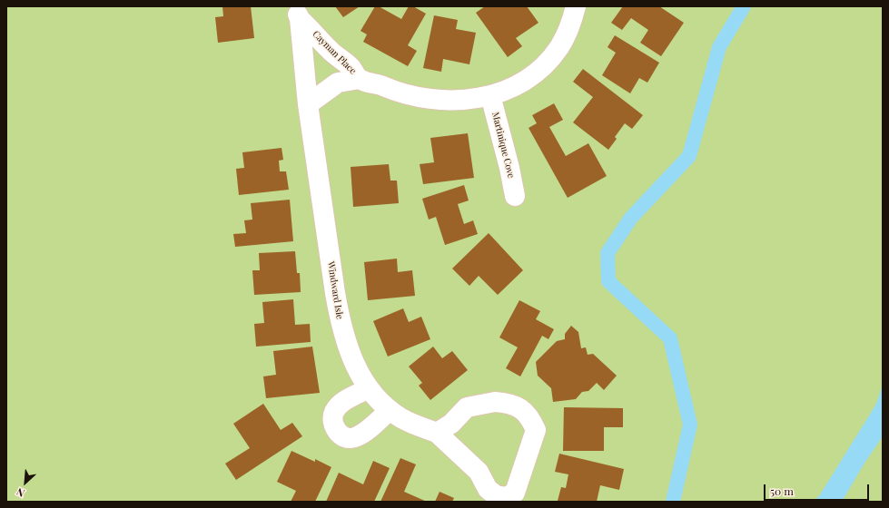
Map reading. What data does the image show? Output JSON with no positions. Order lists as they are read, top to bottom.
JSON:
{
  "streets": {
    "street": ["Cayman Place", "Martinique Cove", "Windward Isle"]
  },
  "crossings": [
    ["Cayman Place", "Martinique Cove"],
    ["Cayman Place", "Windward Isle"]
  ],
  "scale_bar": "50 m",
  "north": "bottom left"
}
